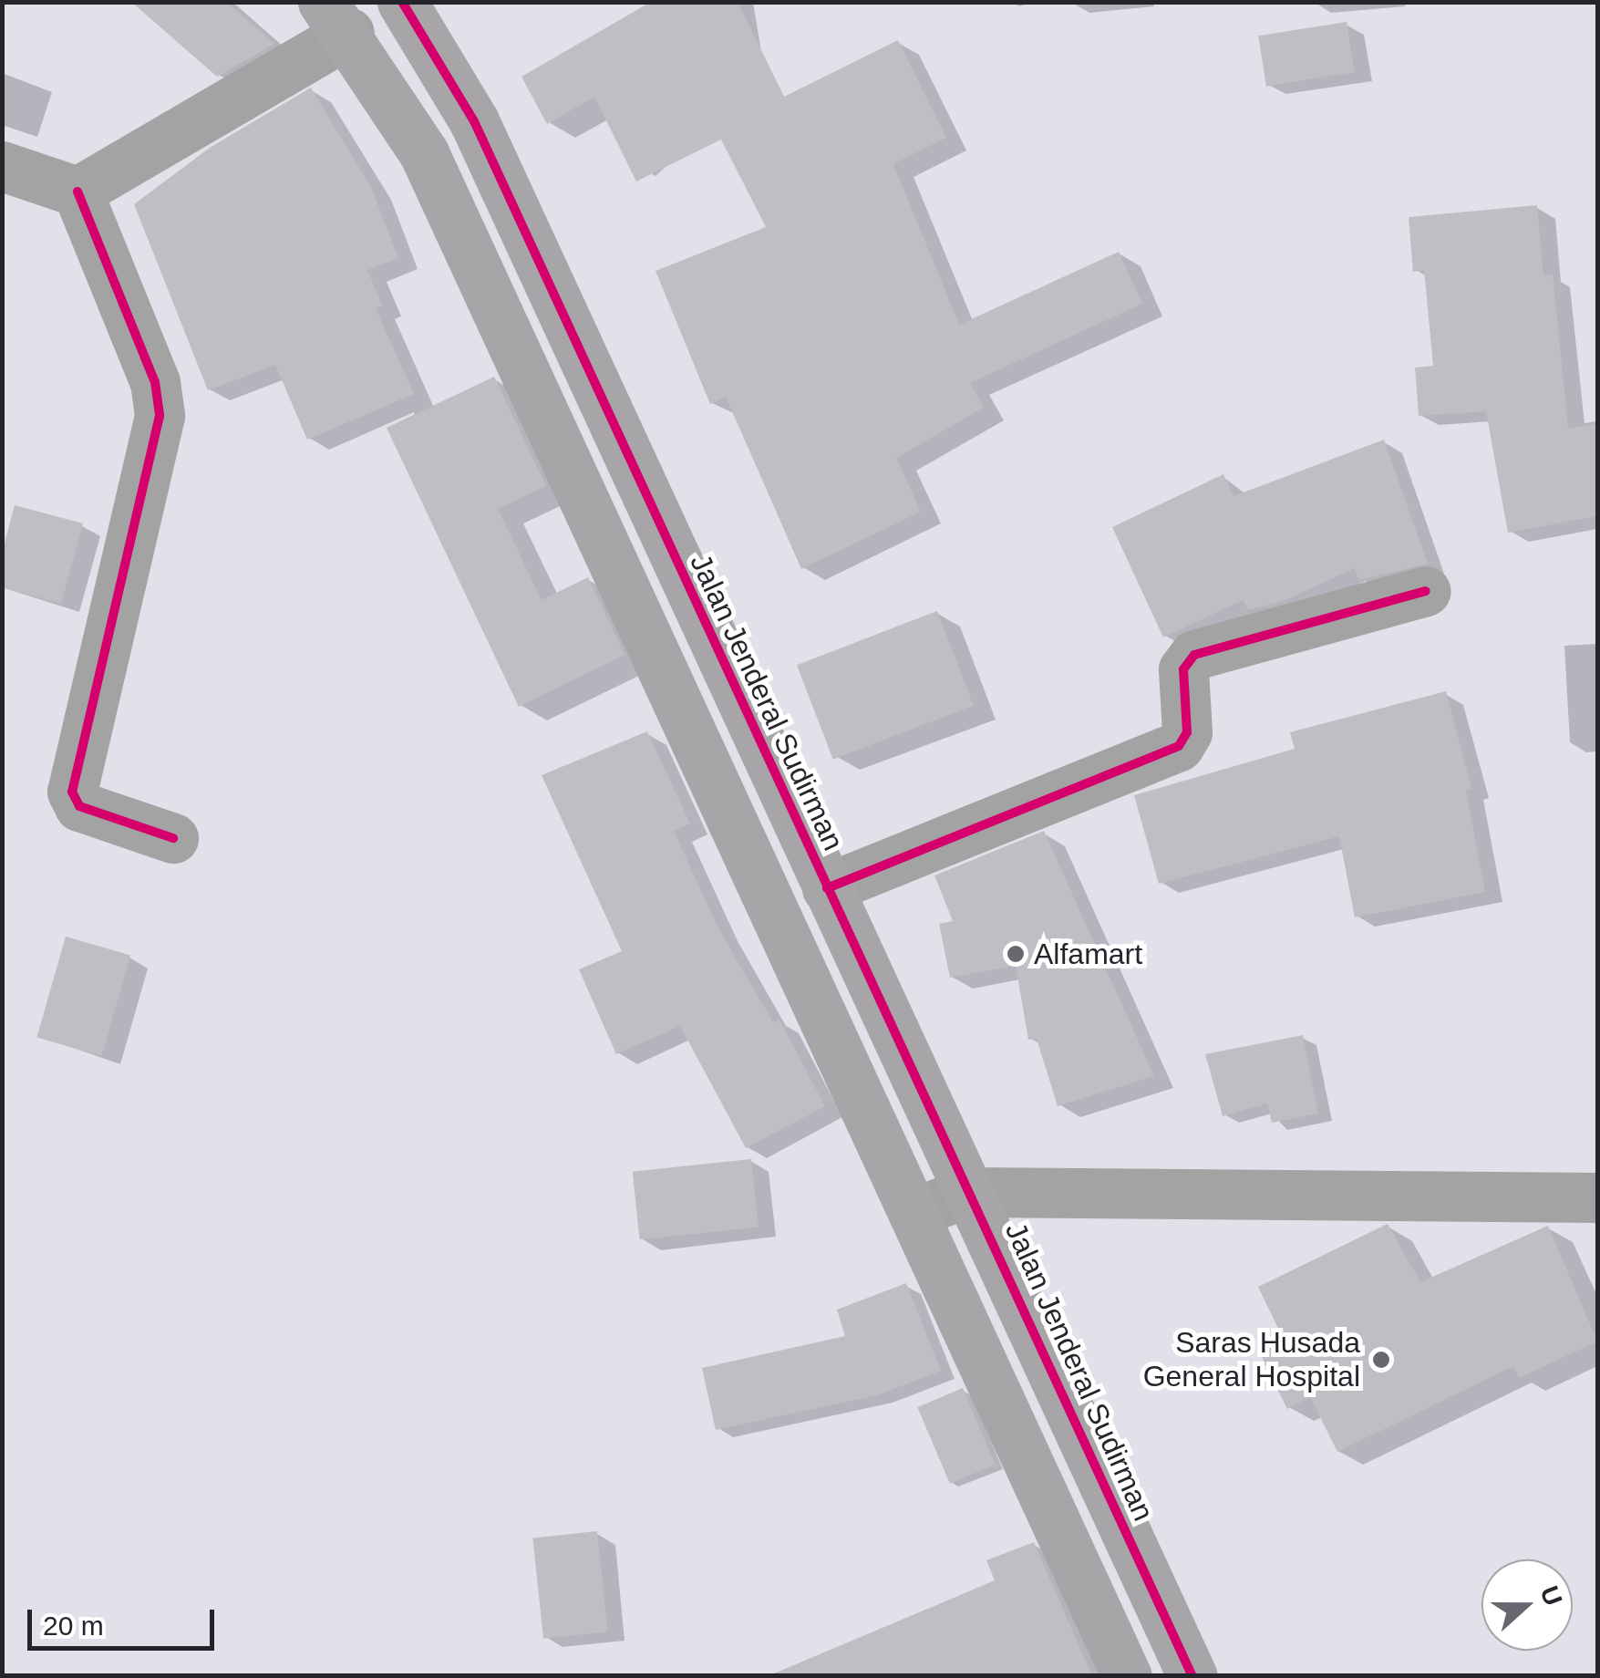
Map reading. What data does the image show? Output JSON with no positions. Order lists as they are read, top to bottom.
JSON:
{
  "streets": {
    "main road": ["Jalan Jenderal Sudirman"]
  },
  "places": ["Alfamart", "Saras Husada General Hospital"],
  "scale_bar": "20 m",
  "north": "right"
}
